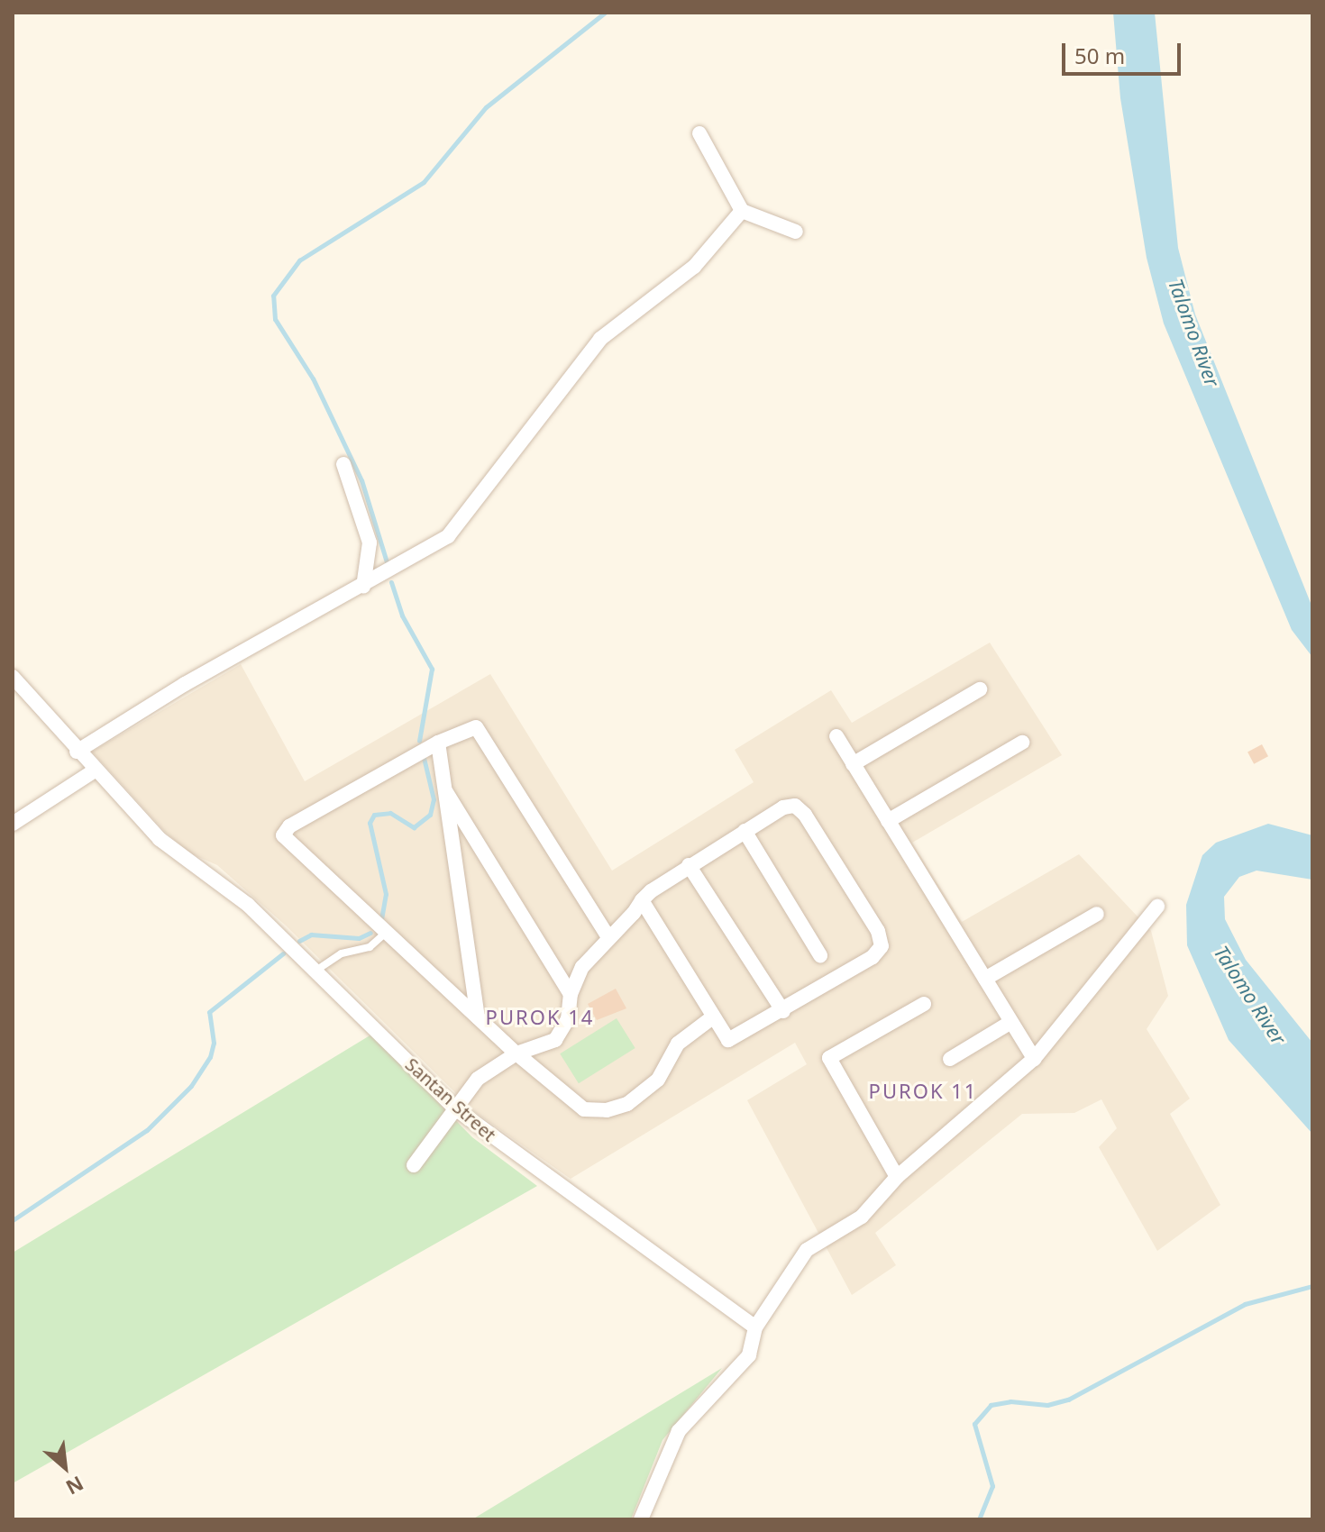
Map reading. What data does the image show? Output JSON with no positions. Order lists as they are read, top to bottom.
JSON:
{
  "streets": {
    "street": ["Santan Street"]
  },
  "districts": ["PUROK 14", "PUROK 11"],
  "water": ["Talomo River"],
  "scale_bar": "50 m",
  "north": "bottom right"
}
